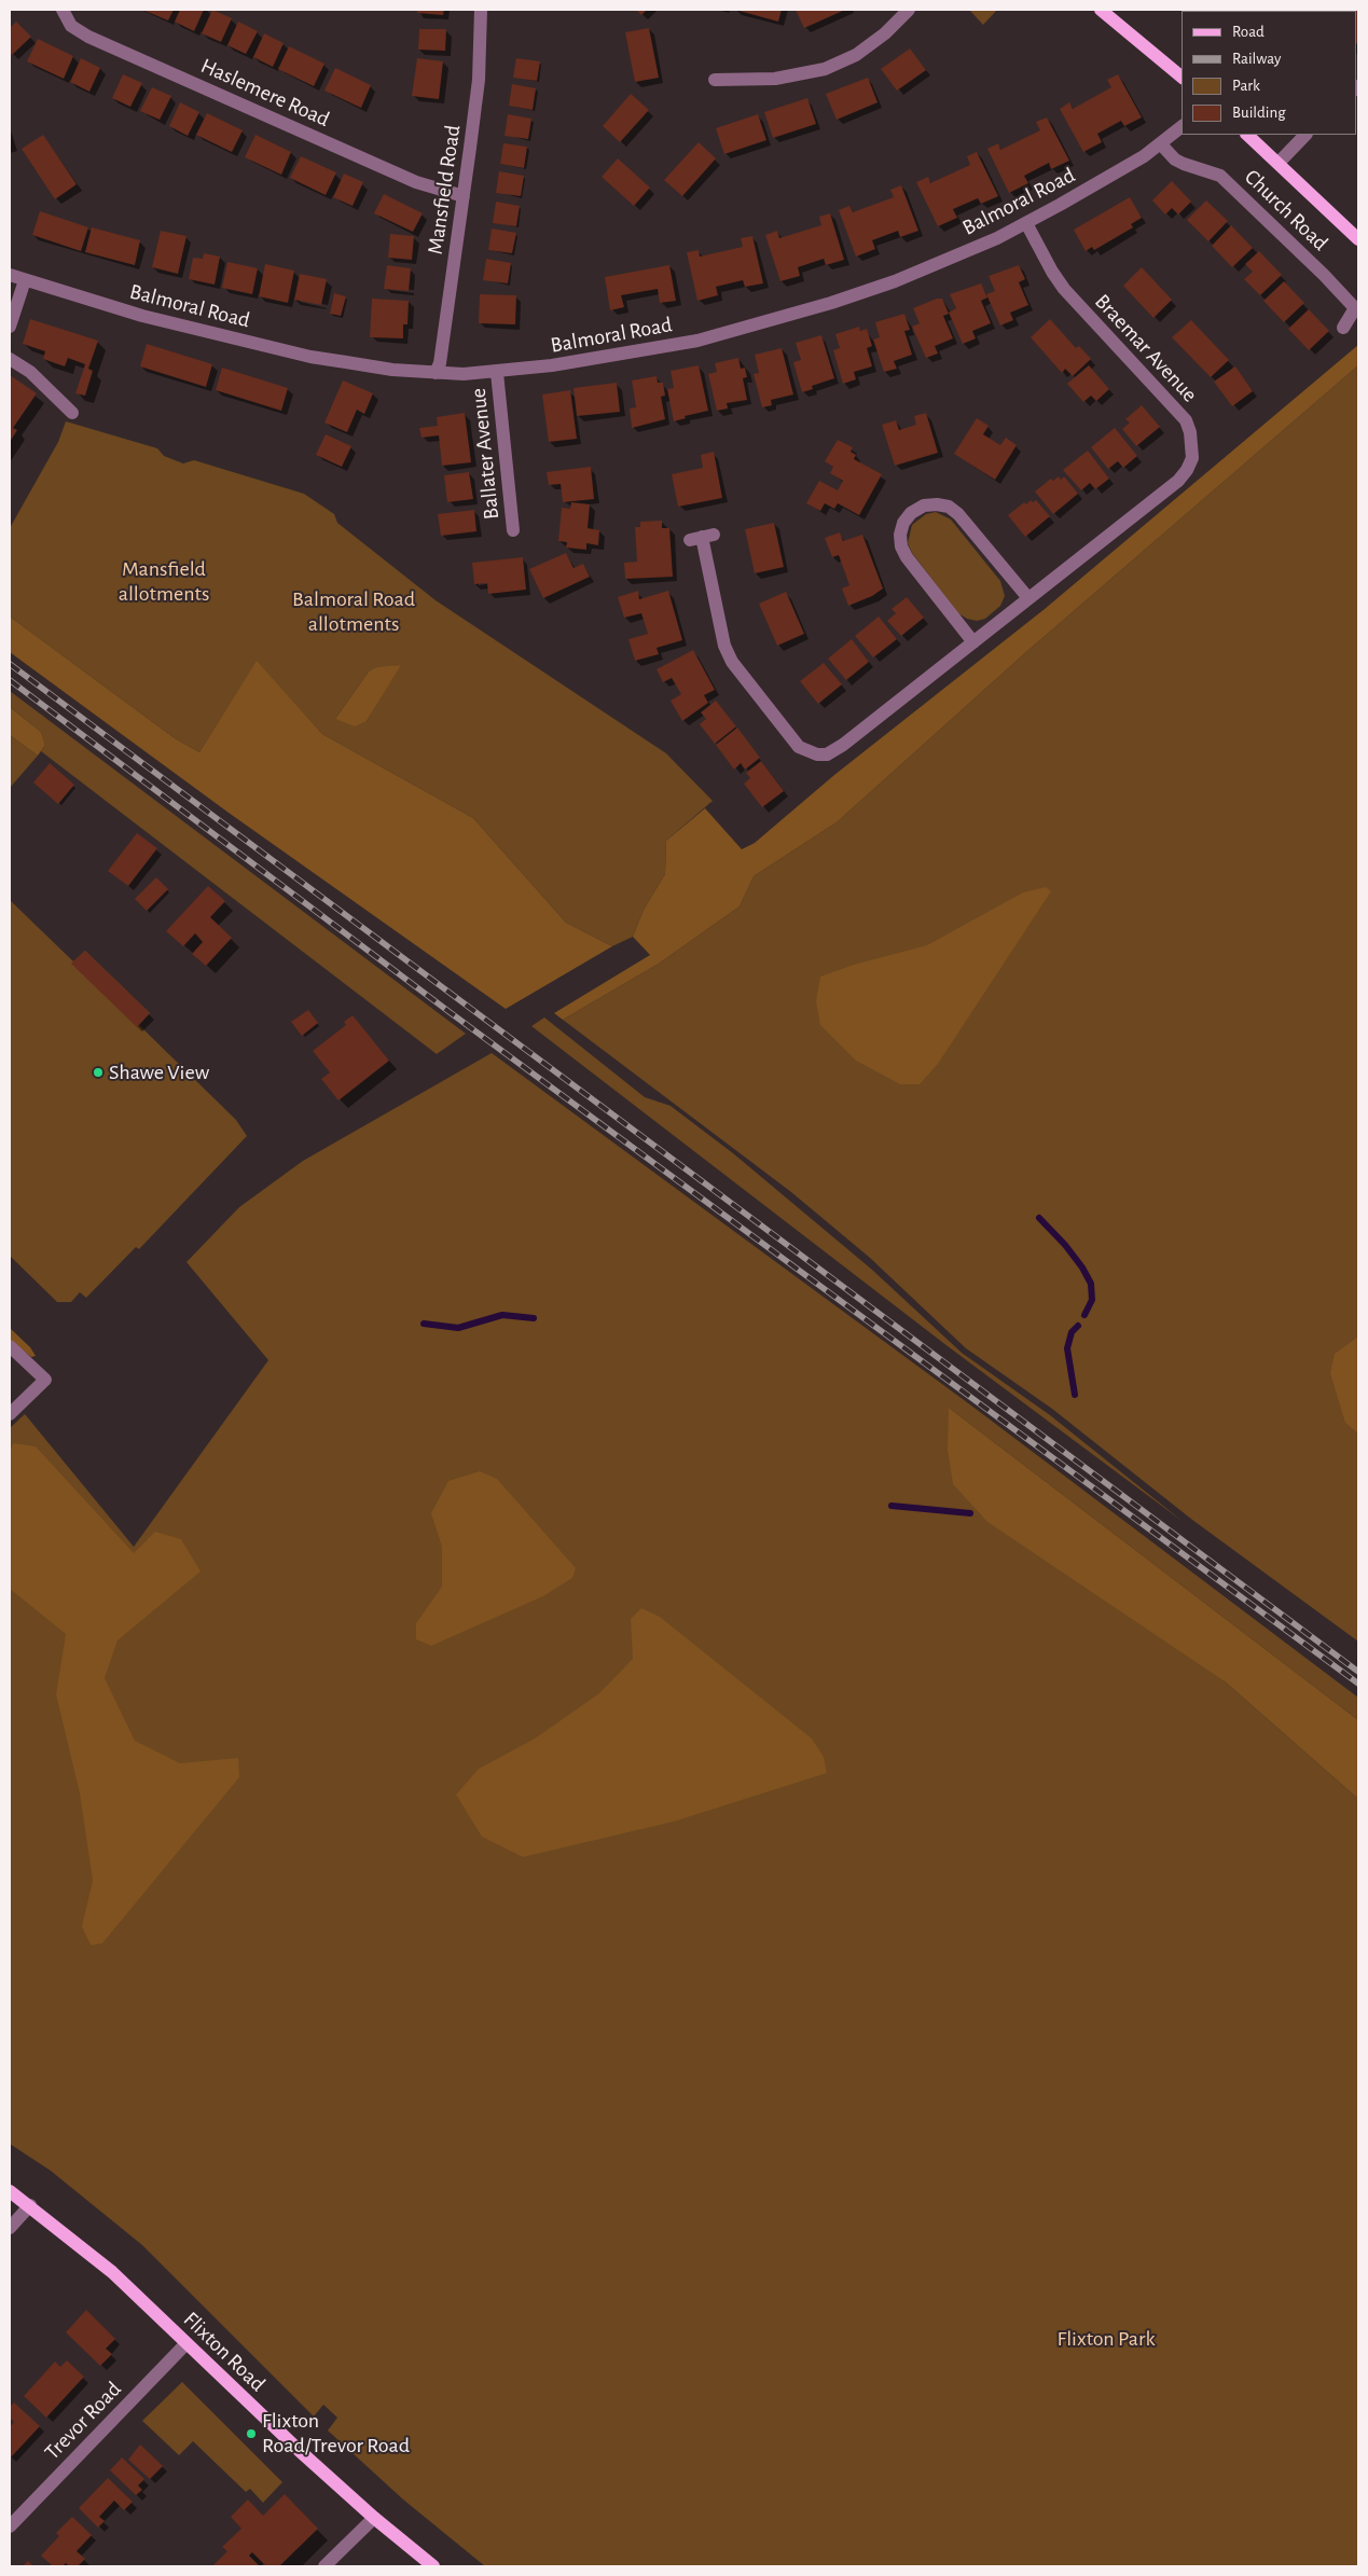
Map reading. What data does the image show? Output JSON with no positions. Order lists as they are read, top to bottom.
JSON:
{
  "streets": {
    "main road": ["Church Road", "Flixton Road"],
    "street": [
      "Haslemere Road",
      "Mansfield Road",
      "Balmoral Road",
      "Braemar Avenue",
      "Ballater Avenue",
      "Trevor Road"
    ]
  },
  "crossings": [
    ["Haslemere Road", "Mansfield Road"],
    ["Mansfield Road", "Balmoral Road"],
    ["Balmoral Road", "Church Road"],
    ["Balmoral Road", "Braemar Avenue"],
    ["Balmoral Road", "Ballater Avenue"],
    ["Flixton Road", "Trevor Road"]
  ],
  "parks": ["Mansfield allotments", "Balmoral Road allotments", "Flixton Park"],
  "places": ["Shawe View", "Flixton Road/Trevor Road"],
  "legend": [
    "Road",
    "Railway",
    "Park",
    "Building"
  ]
}
